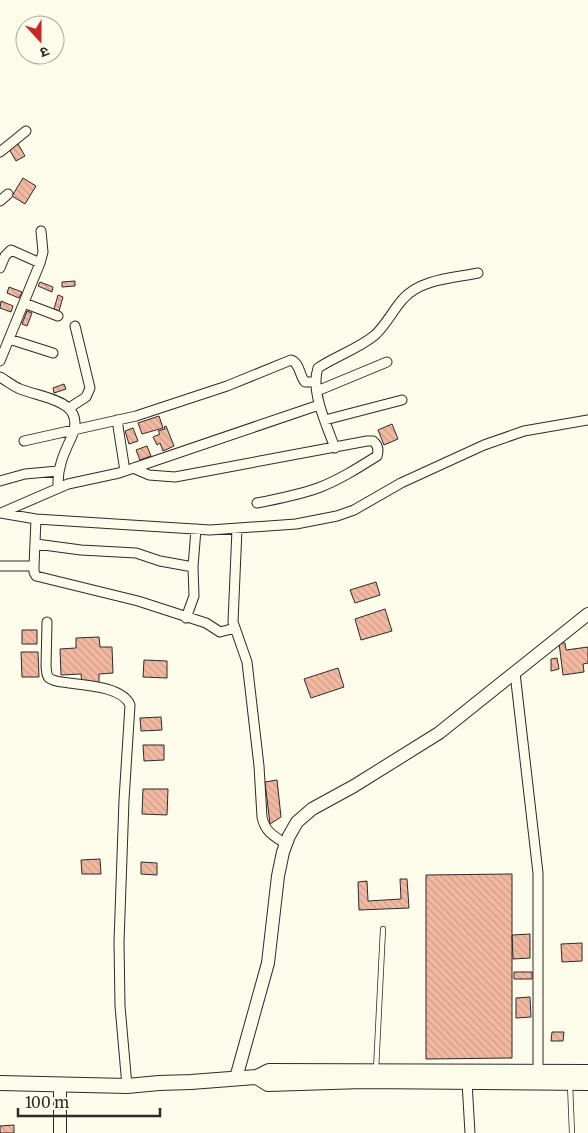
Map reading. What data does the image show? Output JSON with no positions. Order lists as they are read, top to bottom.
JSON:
{
  "scale_bar": "100 m",
  "north": "bottom"
}
